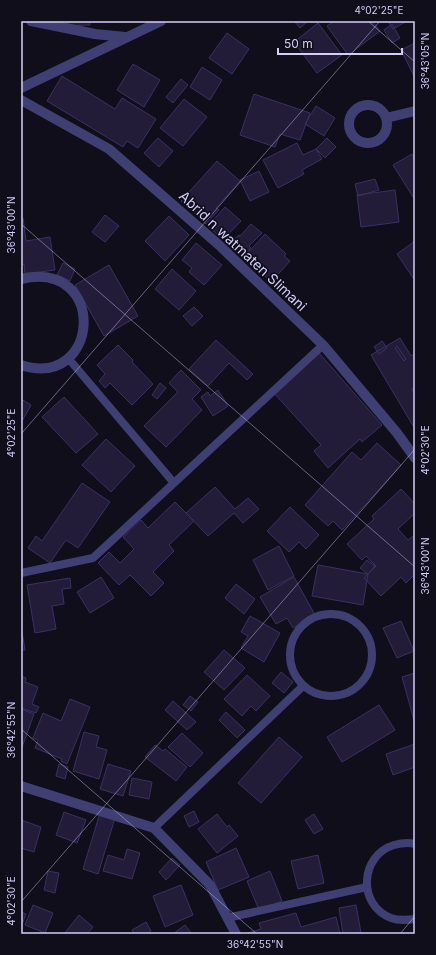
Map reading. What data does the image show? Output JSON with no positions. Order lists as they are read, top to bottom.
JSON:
{
  "streets": {
    "street": ["Abrid n watmaten Slimani"]
  },
  "scale_bar": "50 m",
  "coordinates": [
    "4°02'25\"E",
    "36°43'05\"N",
    "36°43'00\"N",
    "4°02'30\"E",
    "36°42'55\"N"
  ]
}
